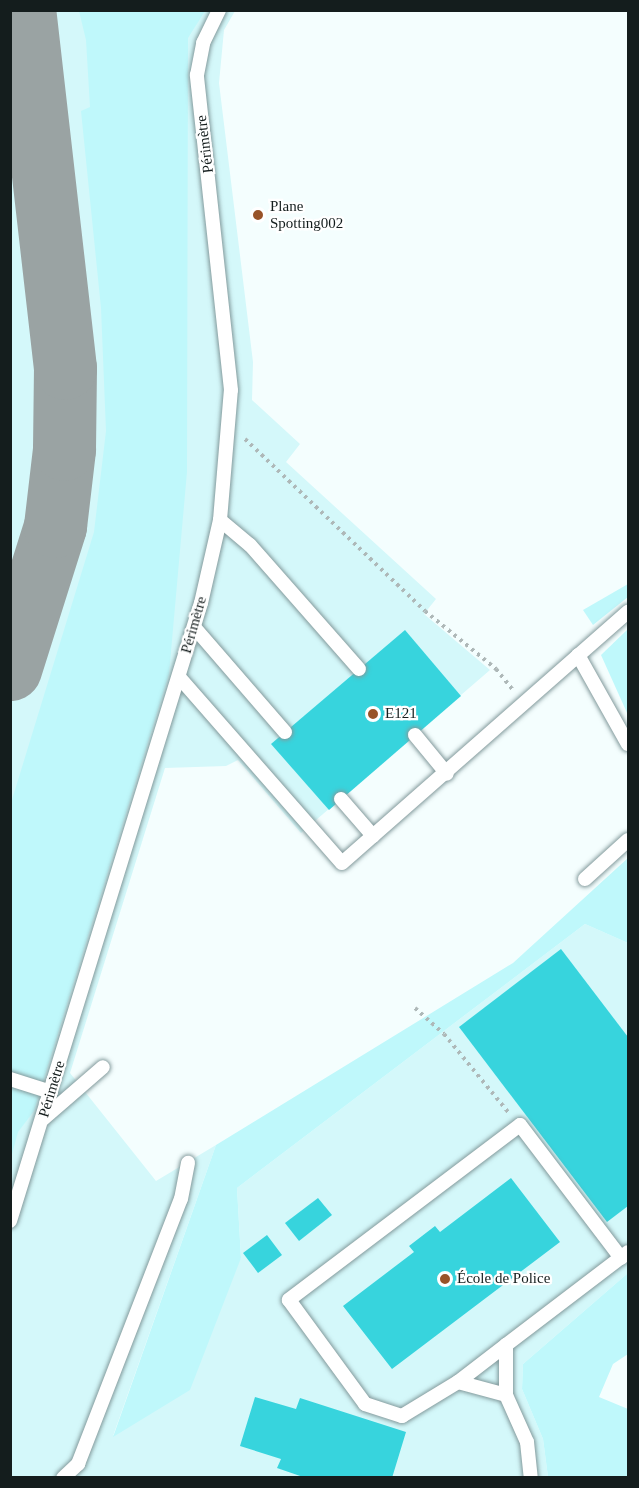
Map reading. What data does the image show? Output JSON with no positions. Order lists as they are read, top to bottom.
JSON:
{
  "streets": {
    "lane": ["Périmètre"]
  },
  "places": ["Plane Spotting002", "E121", "École de Police"]
}
